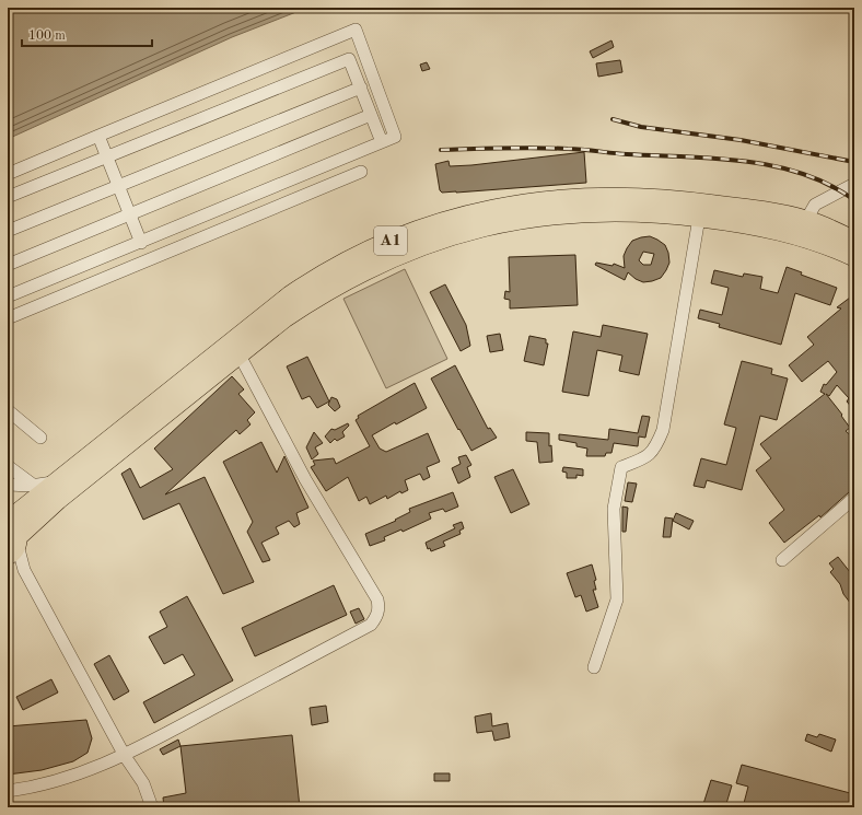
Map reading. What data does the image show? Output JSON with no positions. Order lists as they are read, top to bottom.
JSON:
{
  "streets": {
    "highway": ["A1"]
  },
  "scale_bar": "100 m"
}
